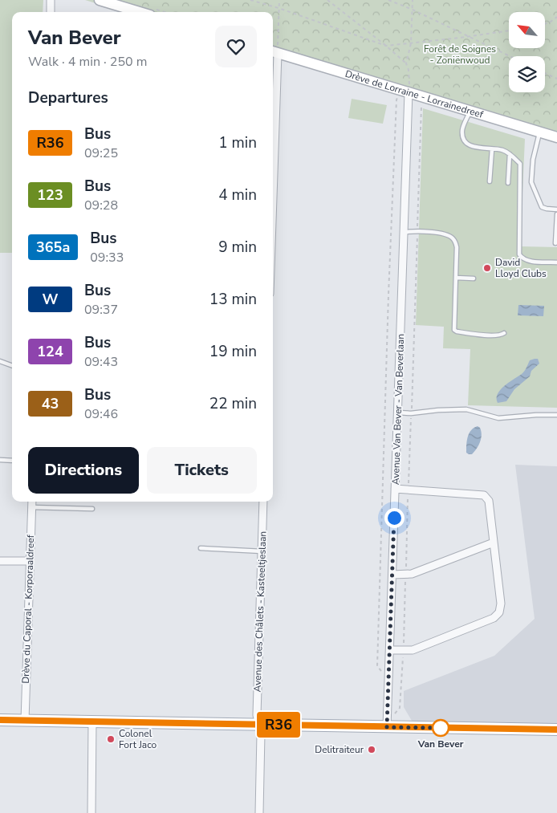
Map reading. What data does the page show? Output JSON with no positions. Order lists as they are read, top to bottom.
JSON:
{
  "streets": {
    "main road": ["Drève de Lorraine - Lorrainedreef"],
    "street": ["Avenue Van Bever - Van Beverlaan", "Drève du Caporal - Korporaaldreef", "Avenue des Châlets - Kasteeltjeslaan"]
  },
  "crossings": [
    ["Drève de Lorraine - Lorrainedreef", "Avenue Van Bever - Van Beverlaan"]
  ],
  "parks": ["Forêt de Soignes - Zoniënwoud"],
  "places": [
    "David Lloyd Clubs",
    "Van Bever",
    "Colonel Fort Jaco",
    "Delitraiteur"
  ],
  "lines": ["bus line R36"],
  "north": "top left",
  "page": {
    "on_map": "R36",
    "heading": [
      ["Van Bever", "Walk · 4 min · 250 m"],
      "Departures"
    ],
    "list": [
      {
        "mark": "R36",
        "name": "Bus",
        "note": "09:25",
        "value": "1 min"
      },
      {
        "mark": "123",
        "name": "Bus",
        "note": "09:28",
        "value": "4 min"
      },
      {
        "mark": "365a",
        "name": "Bus",
        "note": "09:33",
        "value": "9 min"
      },
      {
        "mark": "W",
        "name": "Bus",
        "note": "09:37",
        "value": "13 min"
      },
      {
        "mark": "124",
        "name": "Bus",
        "note": "09:43",
        "value": "19 min"
      },
      {
        "mark": "43",
        "name": "Bus",
        "note": "09:46",
        "value": "22 min"
      }
    ],
    "buttons": ["Directions", "Tickets"]
  }
}
